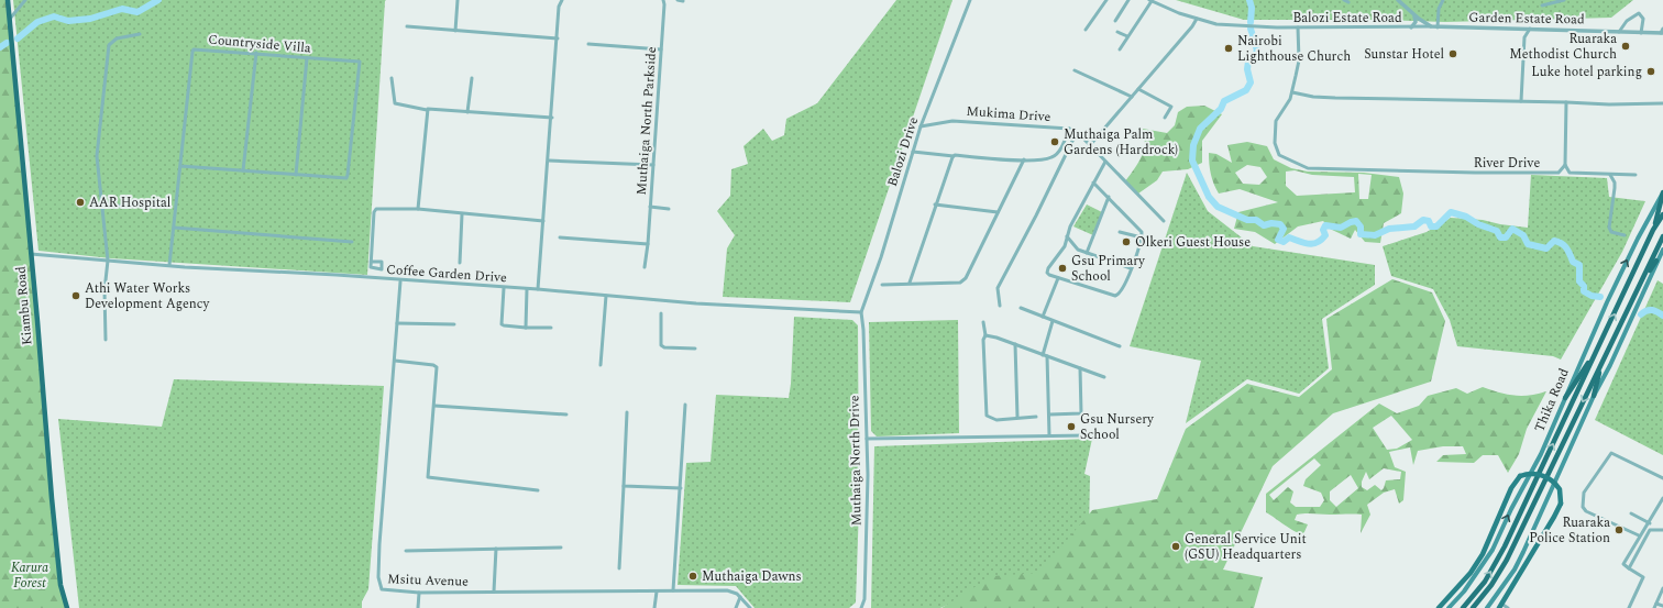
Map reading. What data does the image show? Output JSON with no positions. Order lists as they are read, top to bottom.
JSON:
{
  "streets": {
    "highway": ["Kiambu Road", "Thika Road"],
    "street": [
      "Balozi Estate Road",
      "Garden Estate Road",
      "Countryside Villa",
      "Mukima Drive",
      "Muthaiga North Parkside",
      "Balozi Drive",
      "River Drive",
      "Coffee Garden Drive",
      "Muthaiga North Drive",
      "Msitu Avenue"
    ]
  },
  "crossings": [
    ["Balozi Estate Road", "Garden Estate Road"],
    ["Countryside Villa", "Coffee Garden Drive"],
    ["Mukima Drive", "Balozi Drive"],
    ["Balozi Drive", "Coffee Garden Drive"],
    ["Balozi Drive", "Muthaiga North Drive"],
    ["Coffee Garden Drive", "Kiambu Road"],
    ["Coffee Garden Drive", "Muthaiga North Drive"],
    ["Coffee Garden Drive", "Msitu Avenue"]
  ],
  "parks": ["Karura Forest"],
  "places": [
    "Ruaraka Methodist Church",
    "Nairobi Lighthouse Church",
    "Sunstar Hotel",
    "Luke hotel parking",
    "Muthaiga Palm Gardens (Hardrock)",
    "AAR Hospital",
    "Olkeri Guest House",
    "Gsu Primary School",
    "Athi Water Works Development Agency",
    "Gsu Nursery School",
    "Ruaraka Police Station",
    "General Service Unit (GSU) Headquarters",
    "Muthaiga Dawns"
  ]
}
